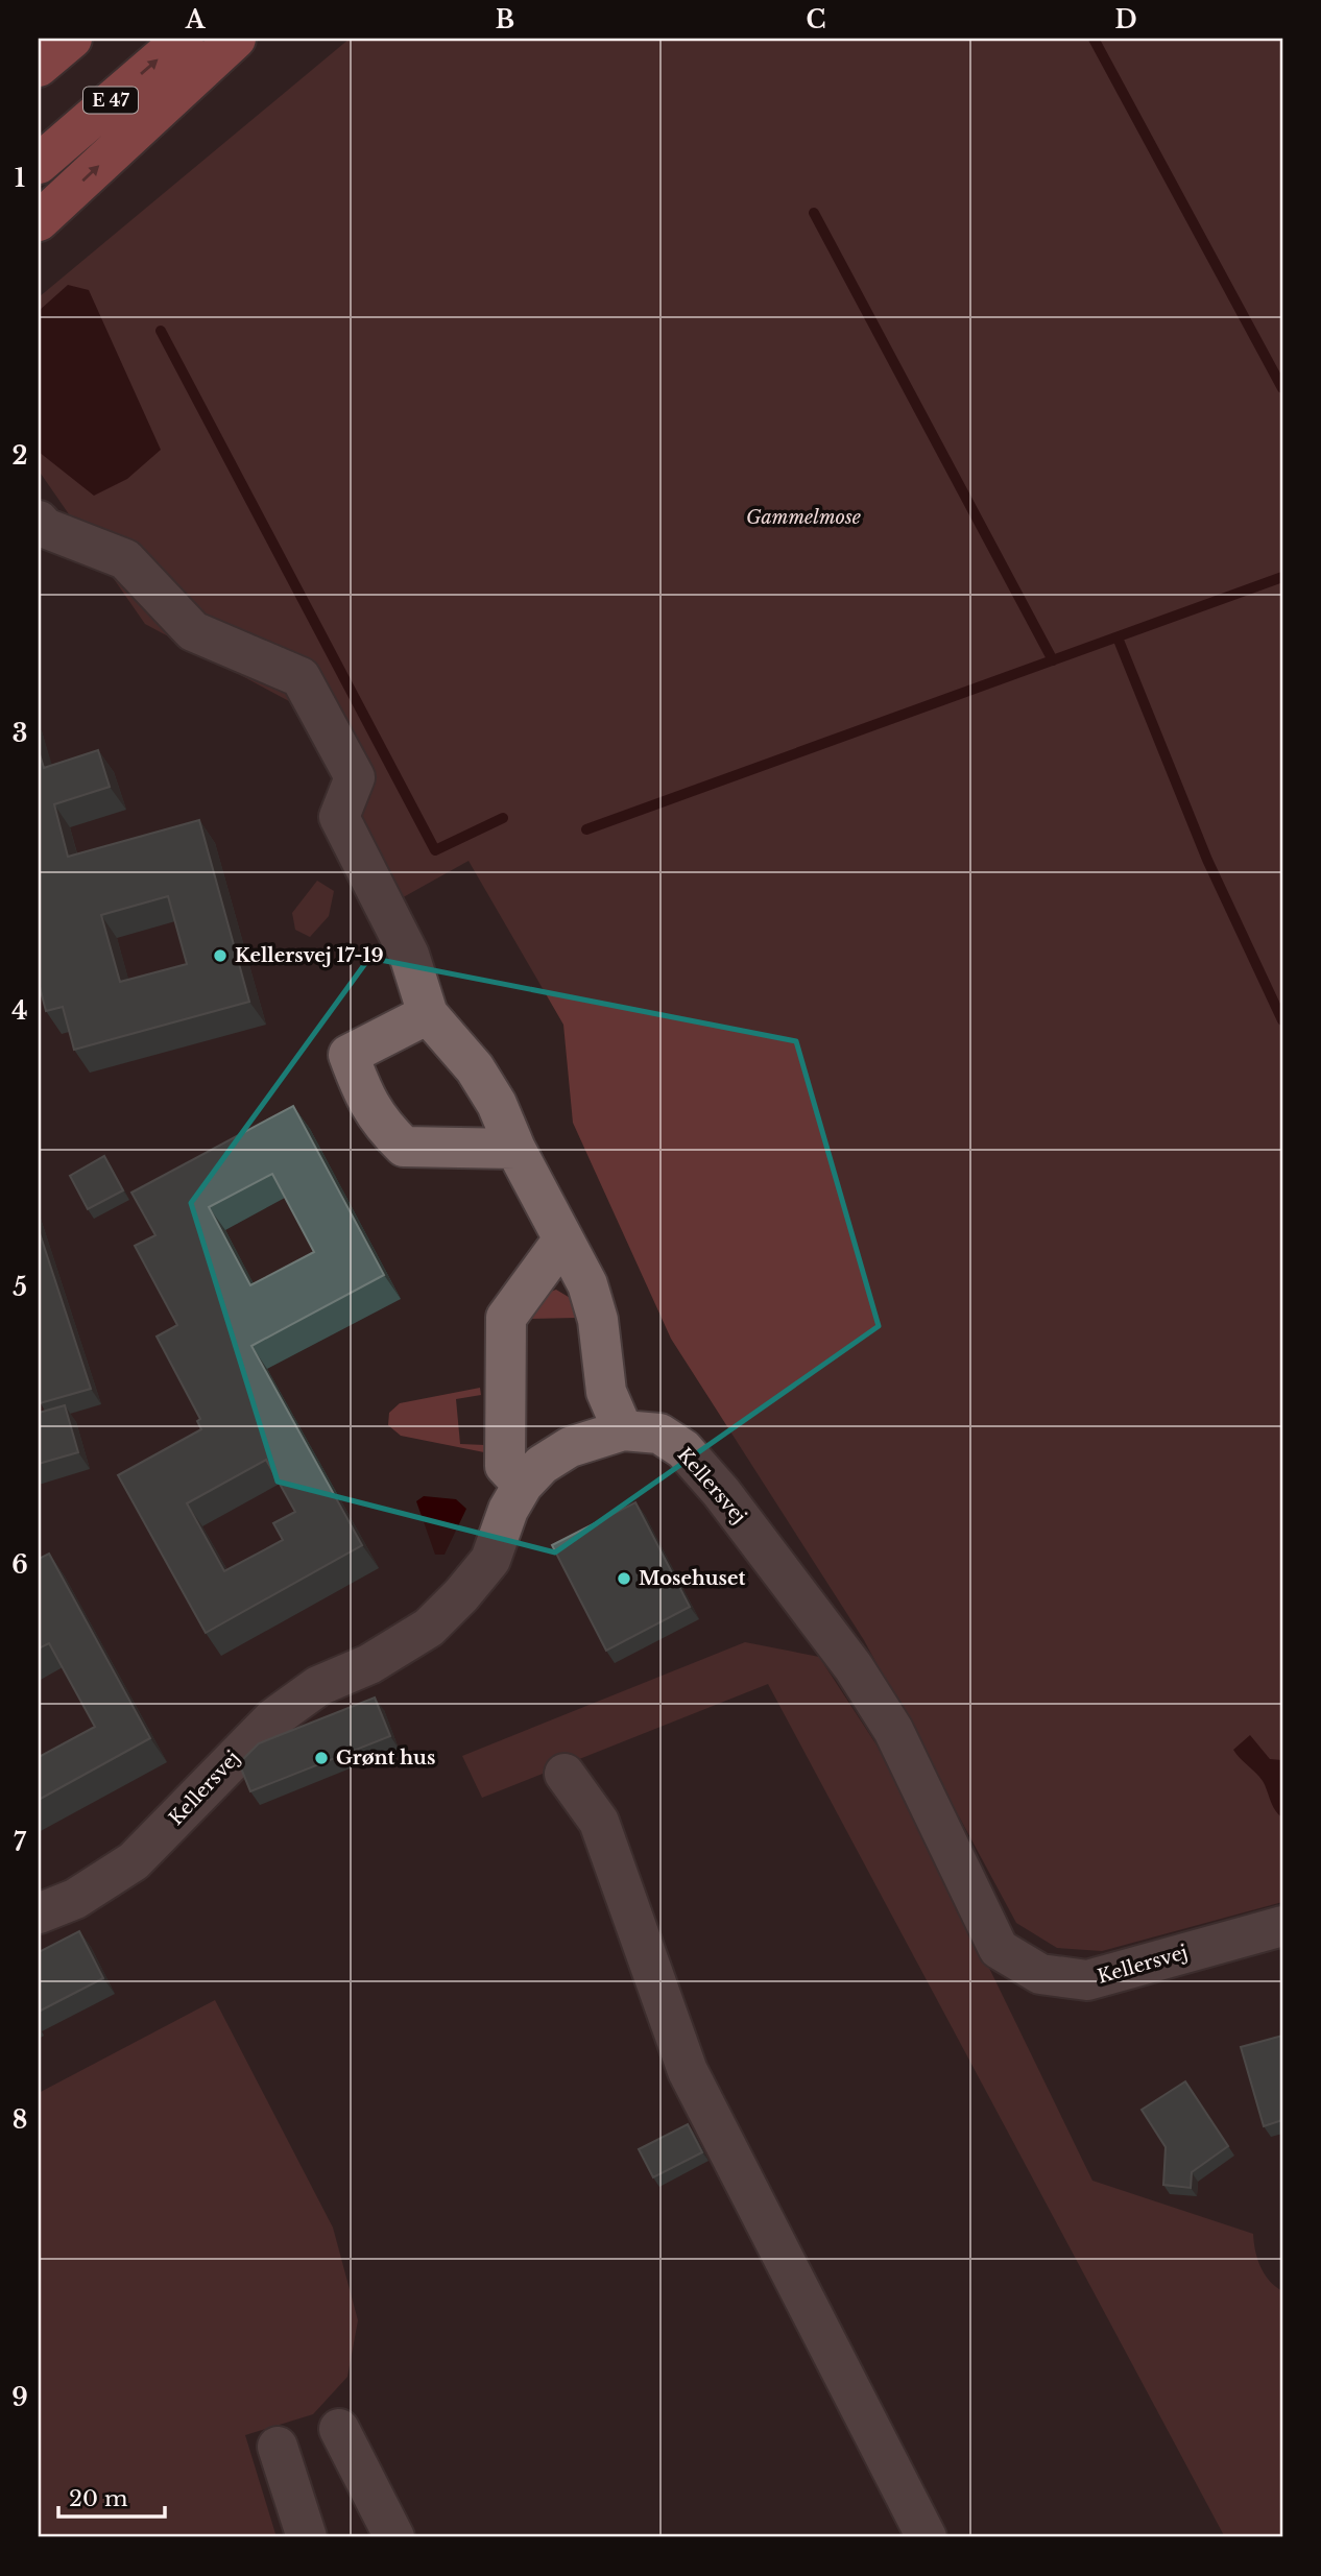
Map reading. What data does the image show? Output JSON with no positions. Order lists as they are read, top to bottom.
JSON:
{
  "streets": {
    "highway": ["E 47"],
    "street": ["Kellersvej"]
  },
  "parks": ["Gammelmose"],
  "places": ["Kellersvej 17-19", "Mosehuset", "Grønt hus"],
  "scale_bar": "20 m",
  "grid": {
    "columns": [
      "A",
      "B",
      "C",
      "D"
    ],
    "rows": [
      "1",
      "2",
      "3",
      "4",
      "5",
      "6",
      "7",
      "8",
      "9"
    ]
  }
}
